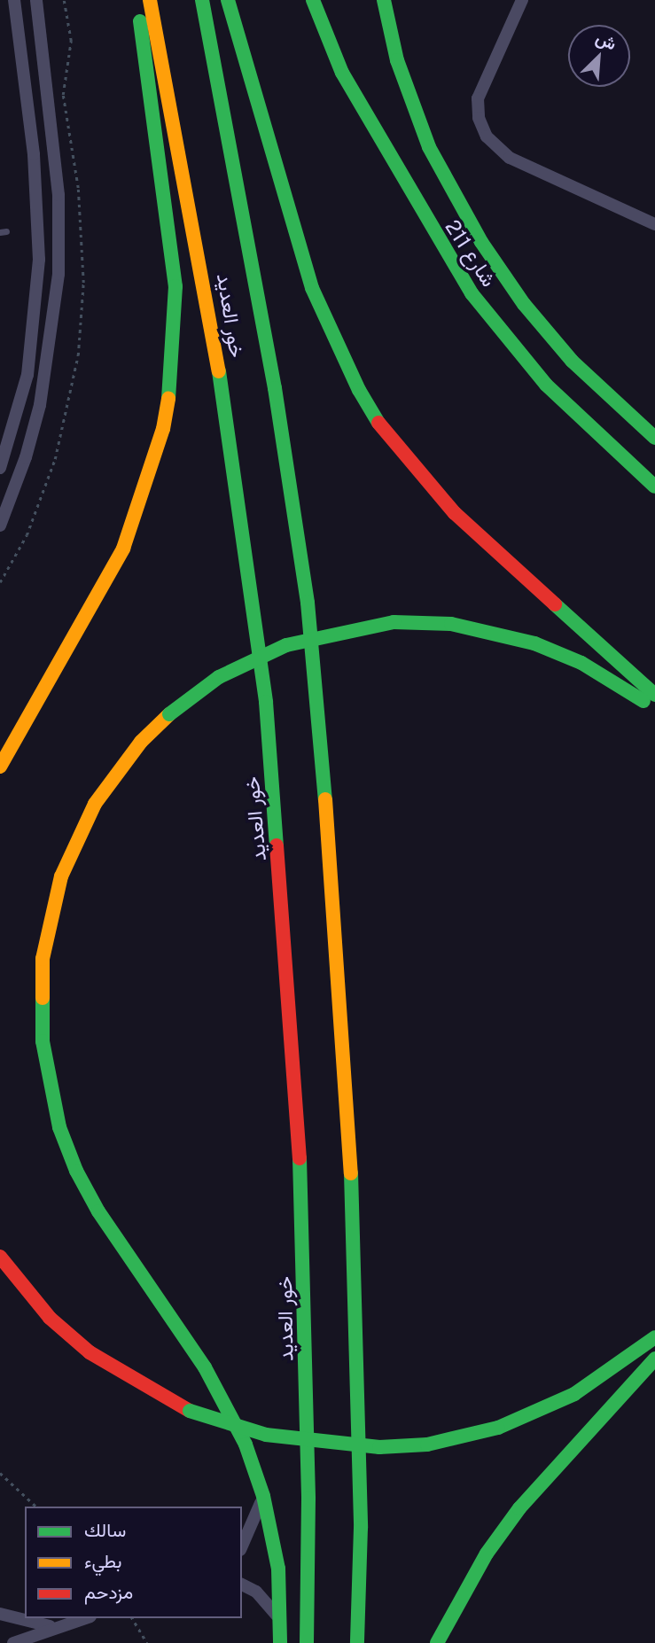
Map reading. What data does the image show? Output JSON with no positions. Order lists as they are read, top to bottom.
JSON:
{
  "streets": {
    "main road": ["شارع 211", "خور العديد"]
  },
  "legend": ["سالك", "بطيء", "مزدحم"],
  "north": "top right"
}
